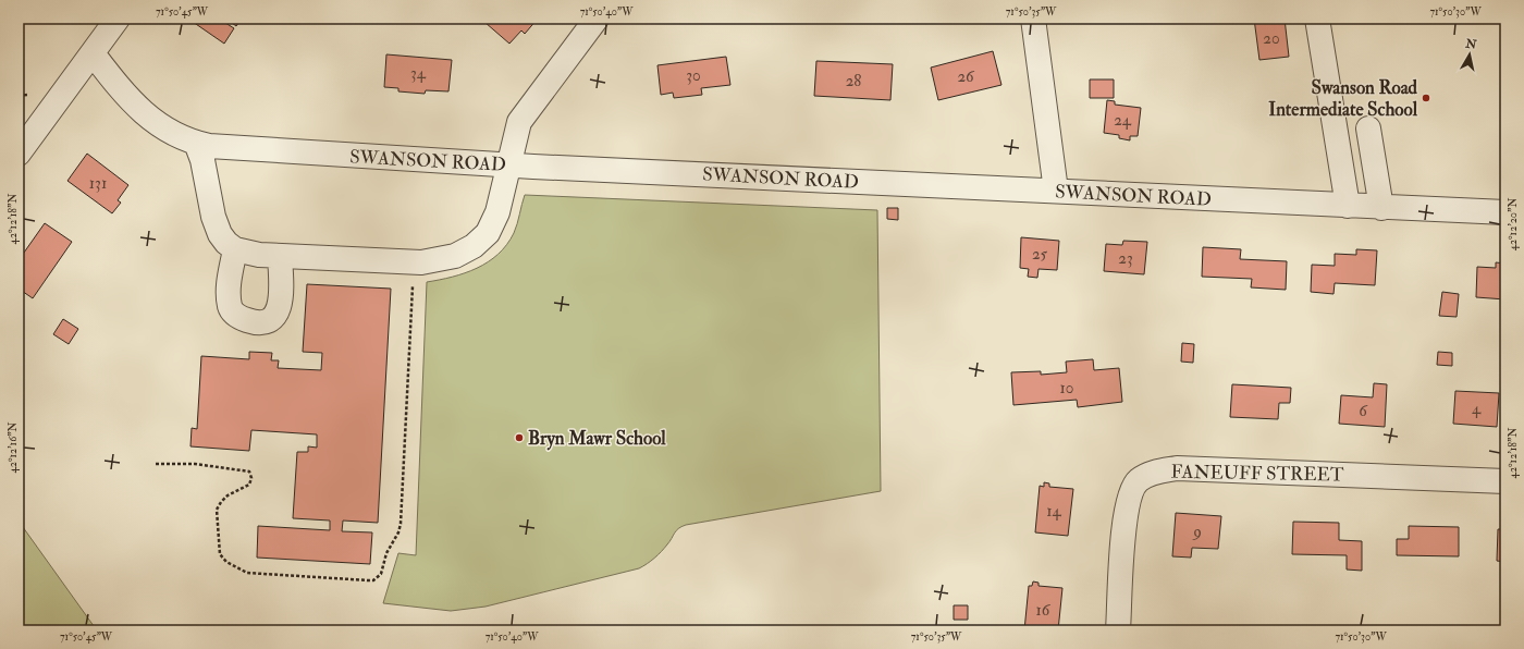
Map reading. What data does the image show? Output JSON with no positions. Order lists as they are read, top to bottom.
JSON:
{
  "streets": {
    "street": ["SWANSON ROAD", "FANEUFF STREET"]
  },
  "places": ["Swanson Road Intermediate School", "Bryn Mawr School"],
  "house_numbers": [
    "20",
    "34",
    "30",
    "26",
    "28",
    "24",
    "131",
    "25",
    "23",
    "10",
    "4",
    "6",
    "14",
    "9",
    "16"
  ],
  "north": "top",
  "coordinates": [
    "71°50'45\"W",
    "71°50'40\"W",
    "71°50'35\"W",
    "71°50'30\"W",
    "42°12'18\"N",
    "42°12'20\"N",
    "42°12'16\"N"
  ]
}
